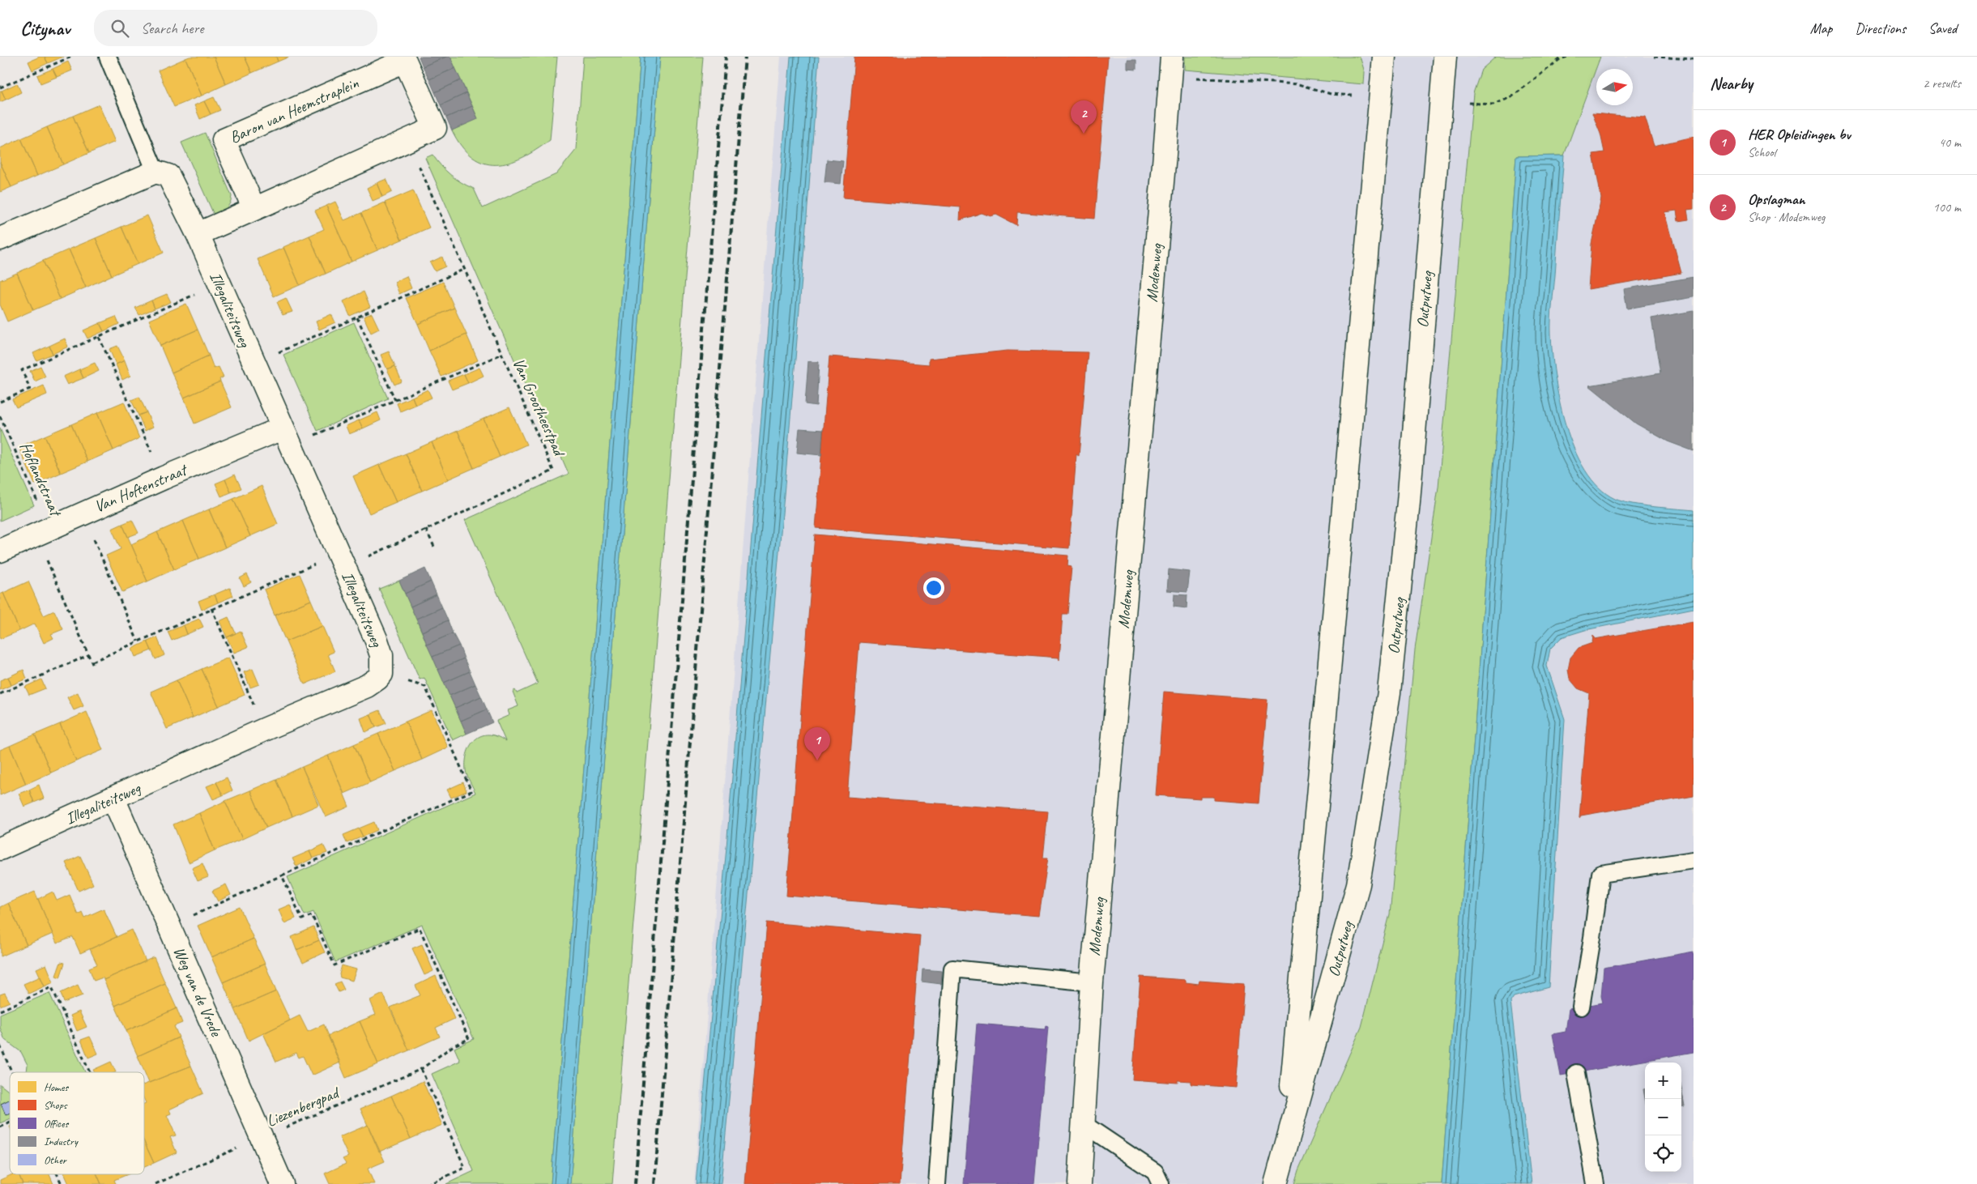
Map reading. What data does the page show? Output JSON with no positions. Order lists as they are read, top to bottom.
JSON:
{
  "streets": {
    "street": [
      "Baron van Heemstraplein",
      "Modemweg",
      "Outputweg",
      "Illegaliteitsweg",
      "Van Hoftenstraat",
      "Weg van de Vrede"
    ],
    "path": ["Van Grootheestpad", "Hoflandstraat", "Liezenbergpad"]
  },
  "crossings": [
    ["Baron van Heemstraplein", "Illegaliteitsweg"],
    ["Baron van Heemstraplein", "Van Grootheestpad"],
    ["Illegaliteitsweg", "Van Grootheestpad"],
    ["Illegaliteitsweg", "Van Hoftenstraat"],
    ["Illegaliteitsweg", "Weg van de Vrede"],
    ["Van Grootheestpad", "Hoflandstraat"],
    ["Hoflandstraat", "Van Hoftenstraat"],
    ["Weg van de Vrede", "Liezenbergpad"]
  ],
  "legend": [
    "Homes",
    "Shops",
    "Offices",
    "Industry",
    "Other"
  ],
  "north": "right",
  "page": {
    "header": "Citynav",
    "search": "Search here",
    "nav": ["Map", "Directions", "Saved"],
    "heading": ["Nearby", "2 results"],
    "pins": ["2", "1"],
    "list": [
      {
        "mark": "1",
        "name": "HER Opleidingen bv",
        "note": "School",
        "value": "40 m"
      },
      {
        "mark": "2",
        "name": "Opslagman",
        "note": "Shop · Modemweg",
        "value": "100 m"
      }
    ],
    "map_buttons": ["+", "−"]
  }
}
